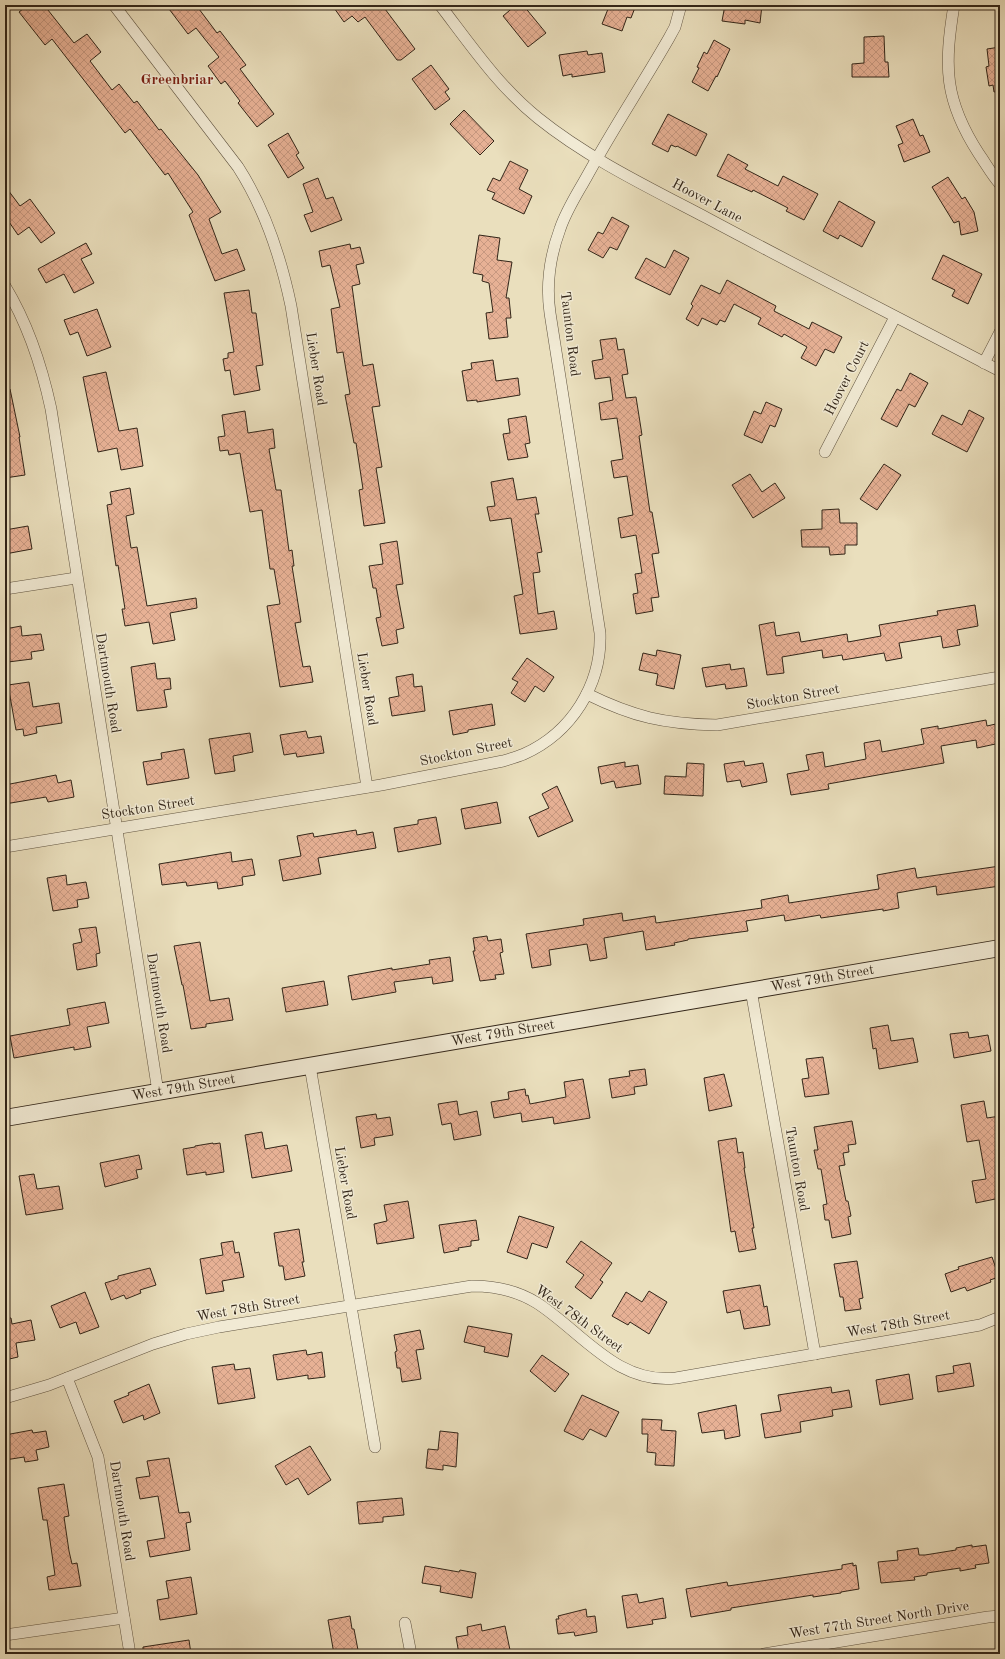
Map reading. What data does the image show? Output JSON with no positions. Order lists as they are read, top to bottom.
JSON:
{
  "streets": {
    "main road": ["West 79th Street"],
    "street": [
      "Hoover Lane",
      "Taunton Road",
      "Lieber Road",
      "Hoover Court",
      "Dartmouth Road",
      "Stockton Street",
      "West 78th Street",
      "West 77th Street North Drive"
    ]
  },
  "crossings": [
    ["Hoover Lane", "Taunton Road"],
    ["Hoover Lane", "Hoover Court"],
    ["Taunton Road", "Stockton Street"],
    ["Taunton Road", "West 79th Street"],
    ["Taunton Road", "West 78th Street"],
    ["Lieber Road", "Stockton Street"],
    ["Lieber Road", "West 79th Street"],
    ["Lieber Road", "West 78th Street"],
    ["Dartmouth Road", "Stockton Street"],
    ["Dartmouth Road", "West 79th Street"],
    ["Dartmouth Road", "West 78th Street"]
  ],
  "districts": ["Greenbriar"]
}
